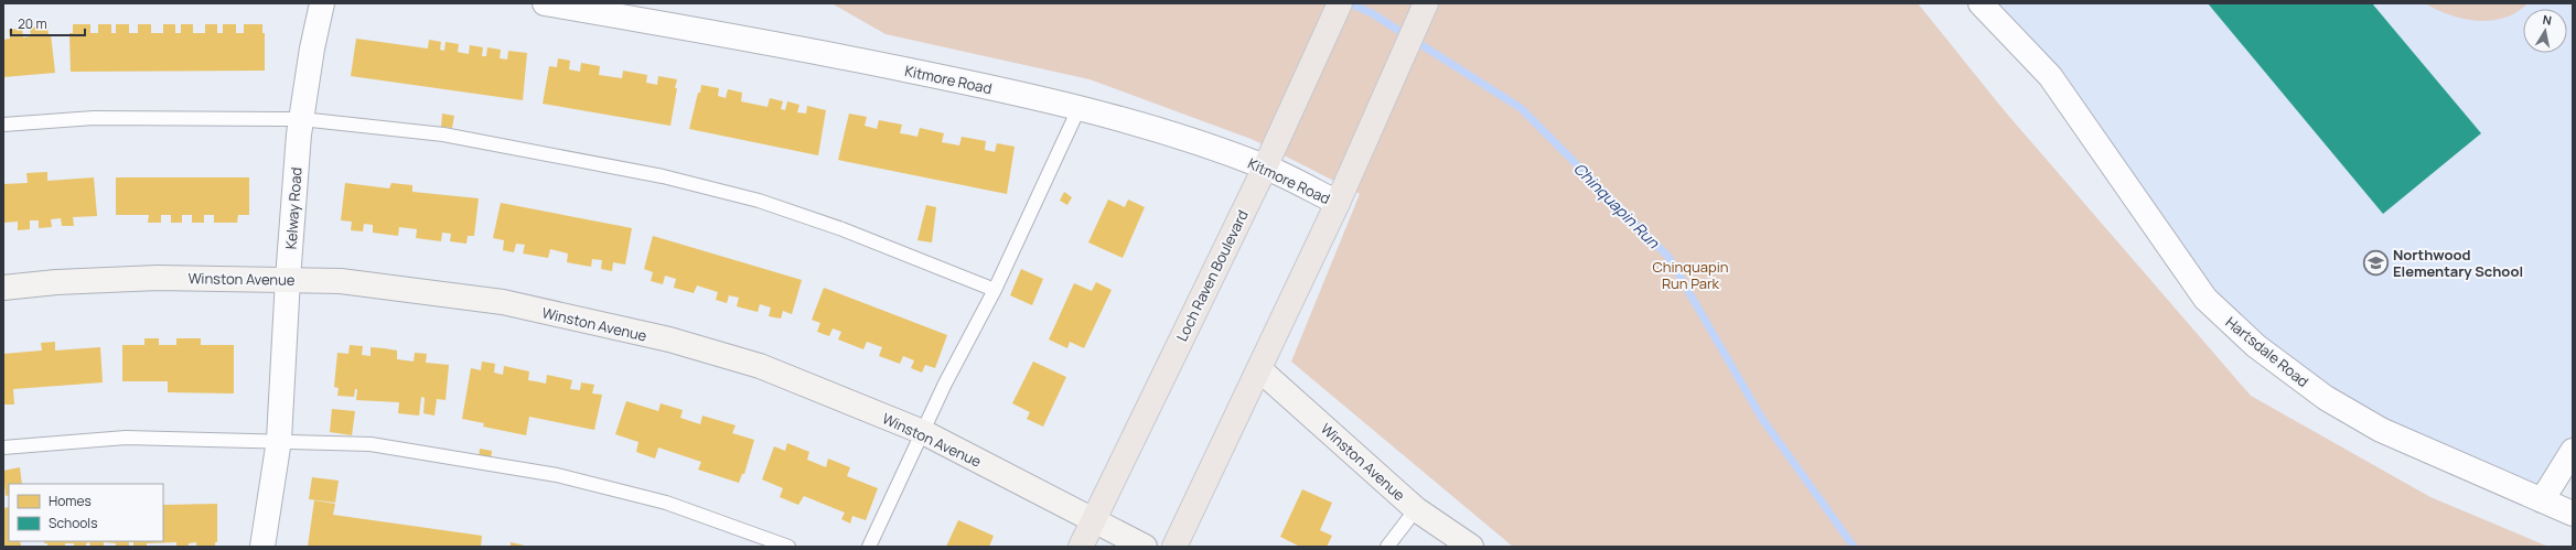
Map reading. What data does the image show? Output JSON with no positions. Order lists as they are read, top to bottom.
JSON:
{
  "streets": {
    "main road": ["Loch Raven Boulevard"],
    "street": [
      "Kitmore Road",
      "Kelway Road",
      "Winston Avenue",
      "Hartsdale Road"
    ]
  },
  "crossings": [
    ["Kitmore Road", "Loch Raven Boulevard"],
    ["Kelway Road", "Winston Avenue"],
    ["Loch Raven Boulevard", "Winston Avenue"]
  ],
  "water": ["Chinquapin Run"],
  "parks": ["Chinquapin Run Park"],
  "places": {
    "school or university": ["Northwood Elementary School"]
  },
  "legend": ["Homes", "Schools"],
  "scale_bar": "20 m",
  "north": "top"
}
